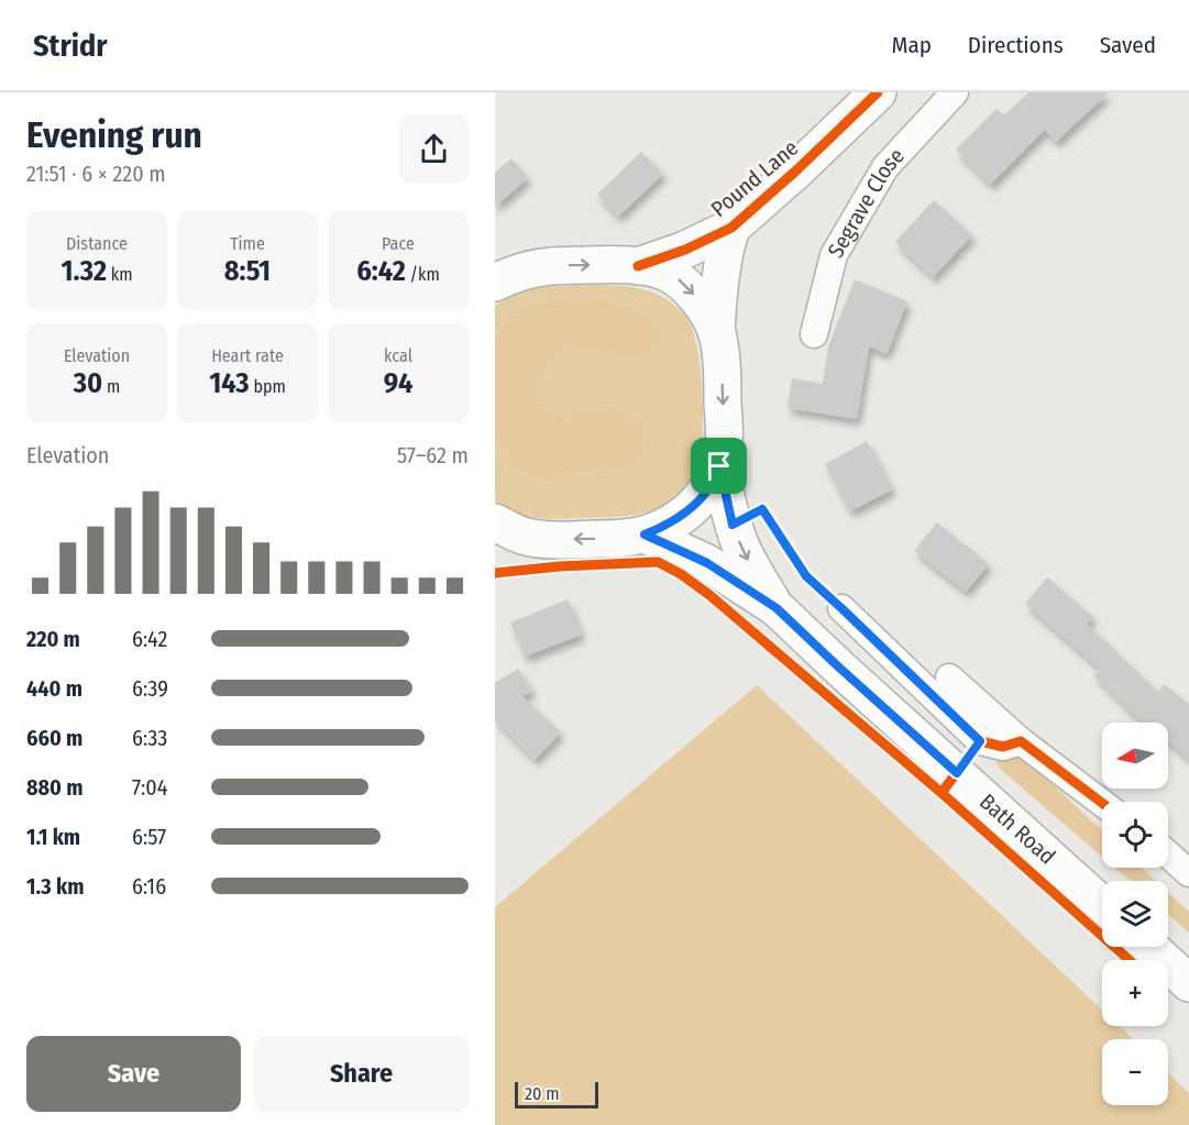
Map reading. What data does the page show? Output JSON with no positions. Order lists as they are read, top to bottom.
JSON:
{
  "streets": {
    "main road": ["Pound Lane", "Bath Road"],
    "street": ["Segrave Close"]
  },
  "scale_bar": "20 m",
  "north": "left",
  "page": {
    "header": "Stridr",
    "nav": ["Map", "Directions", "Saved"],
    "heading": ["Evening run", "21:51 · 6 × 220 m"],
    "stats": [
      ["Distance", "1.32 km"],
      ["Time", "8:51"],
      ["Pace", "6:42 /km"],
      ["Elevation", "30 m"],
      ["Heart rate", "143 bpm"],
      ["kcal", "94"]
    ],
    "chart": ["Elevation", "57–62 m"],
    "list": [
      {
        "name": "220 m",
        "note": "6:42"
      },
      {
        "name": "440 m",
        "note": "6:39"
      },
      {
        "name": "660 m",
        "note": "6:33"
      },
      {
        "name": "880 m",
        "note": "7:04"
      },
      {
        "name": "1.1 km",
        "note": "6:57"
      },
      {
        "name": "1.3 km",
        "note": "6:16"
      }
    ],
    "map_buttons": ["+", "−"],
    "buttons": ["Save", "Share"],
    "scale": "20 m"
  }
}
